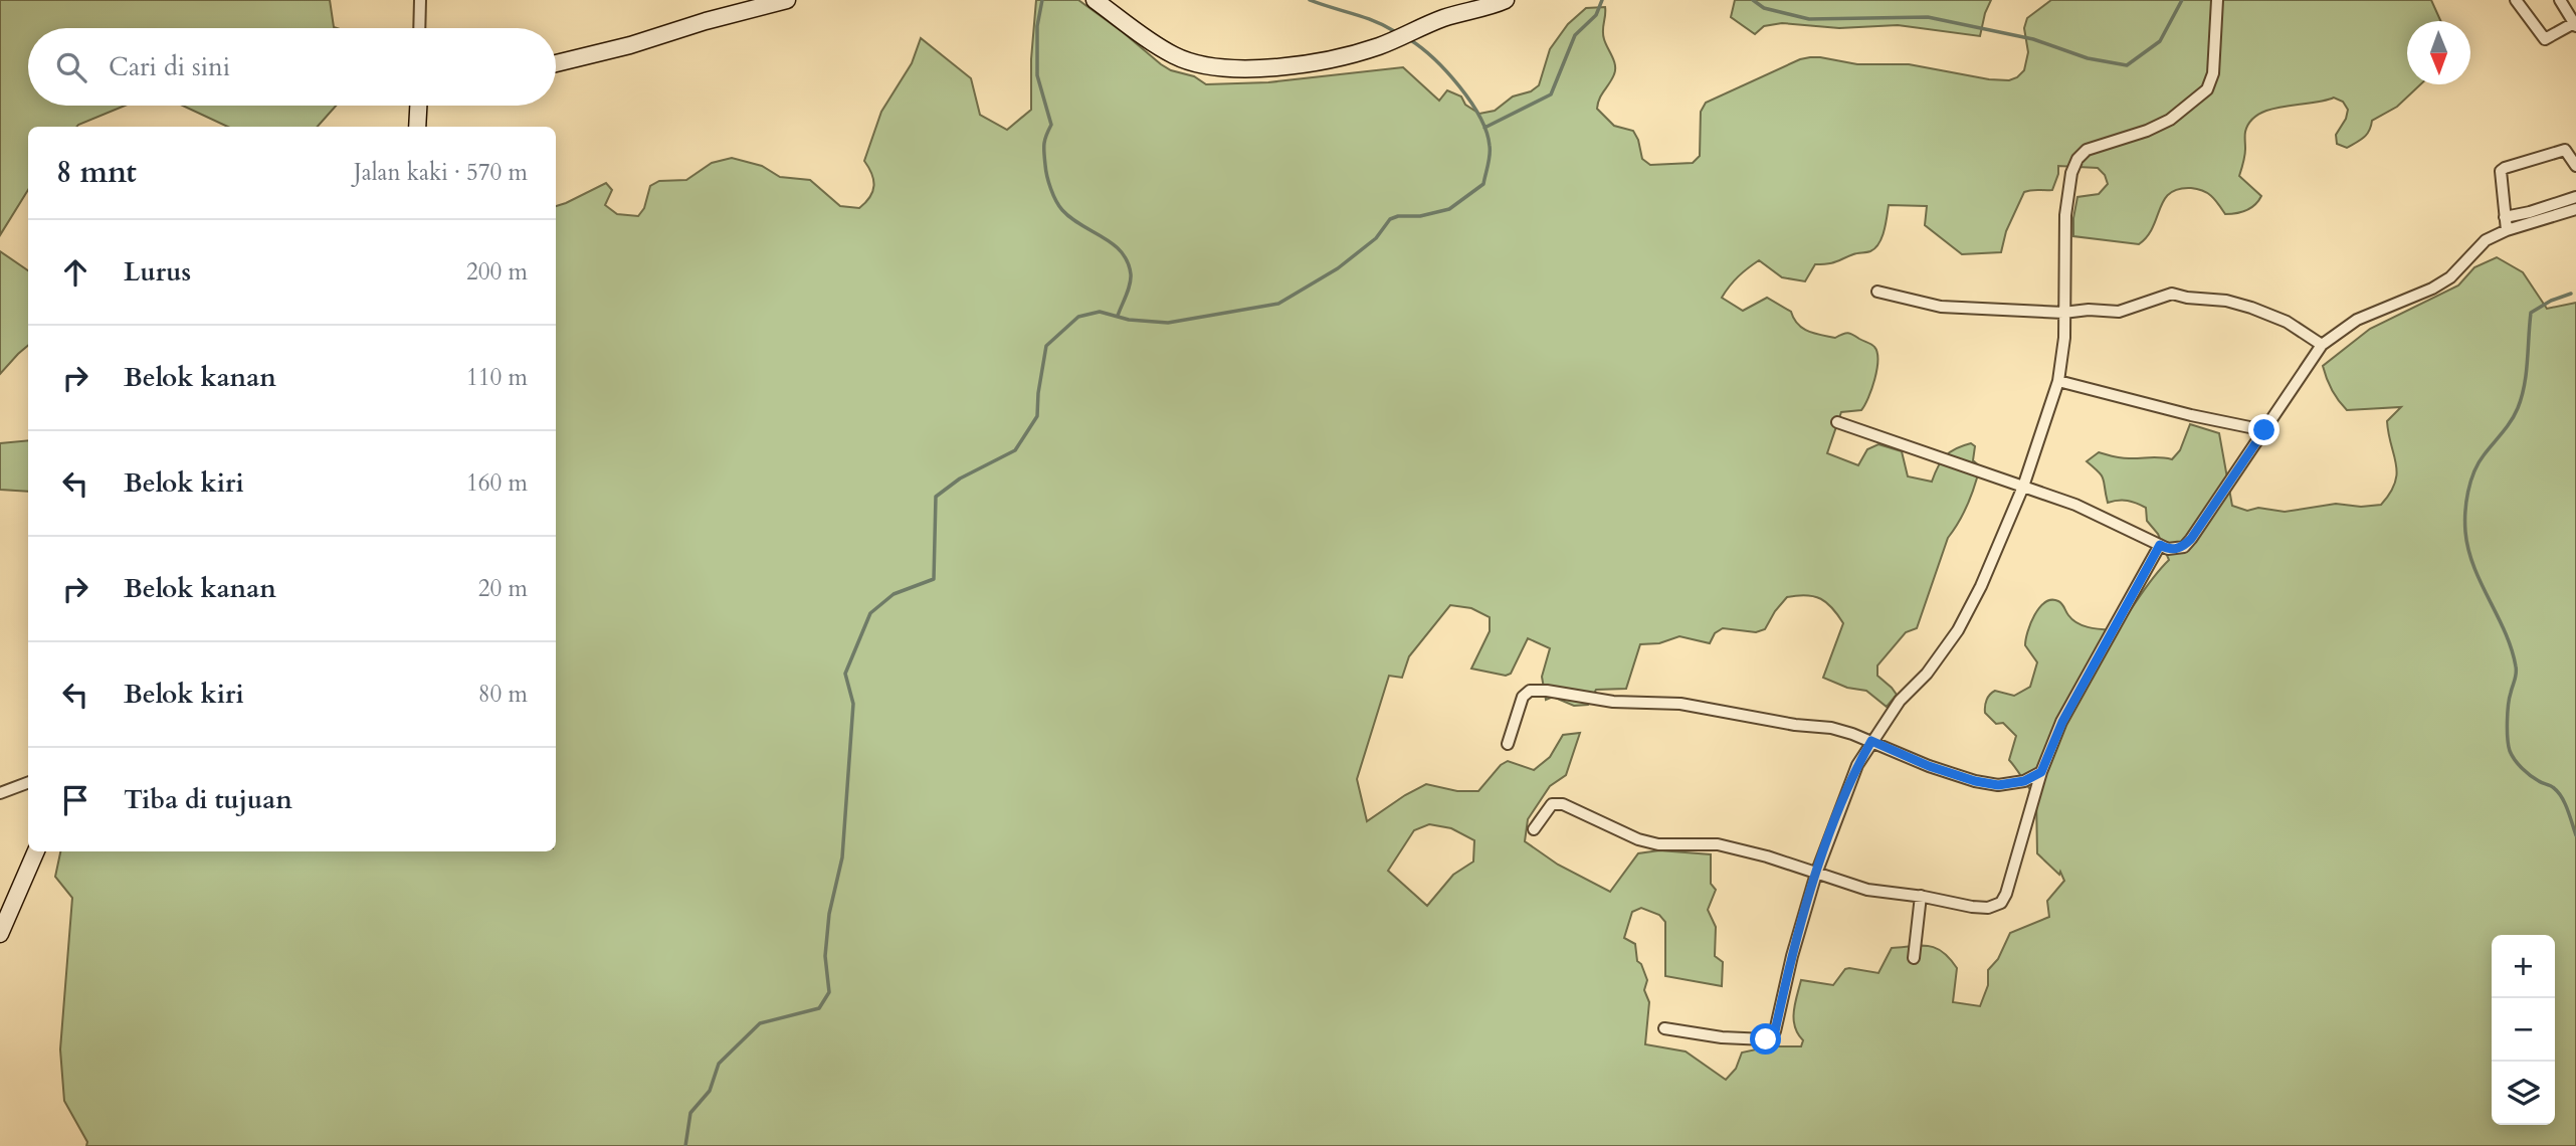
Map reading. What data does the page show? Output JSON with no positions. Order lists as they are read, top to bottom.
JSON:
{
  "north": "bottom",
  "page": {
    "search": "Cari di sini",
    "heading": ["8 mnt", "Jalan kaki · 570 m"],
    "list": [
      ["Lurus", "200 m"],
      ["Belok kanan", "110 m"],
      ["Belok kiri", "160 m"],
      ["Belok kanan", "20 m"],
      ["Belok kiri", "80 m"],
      "Tiba di tujuan"
    ],
    "map_buttons": ["+", "−"]
  }
}
